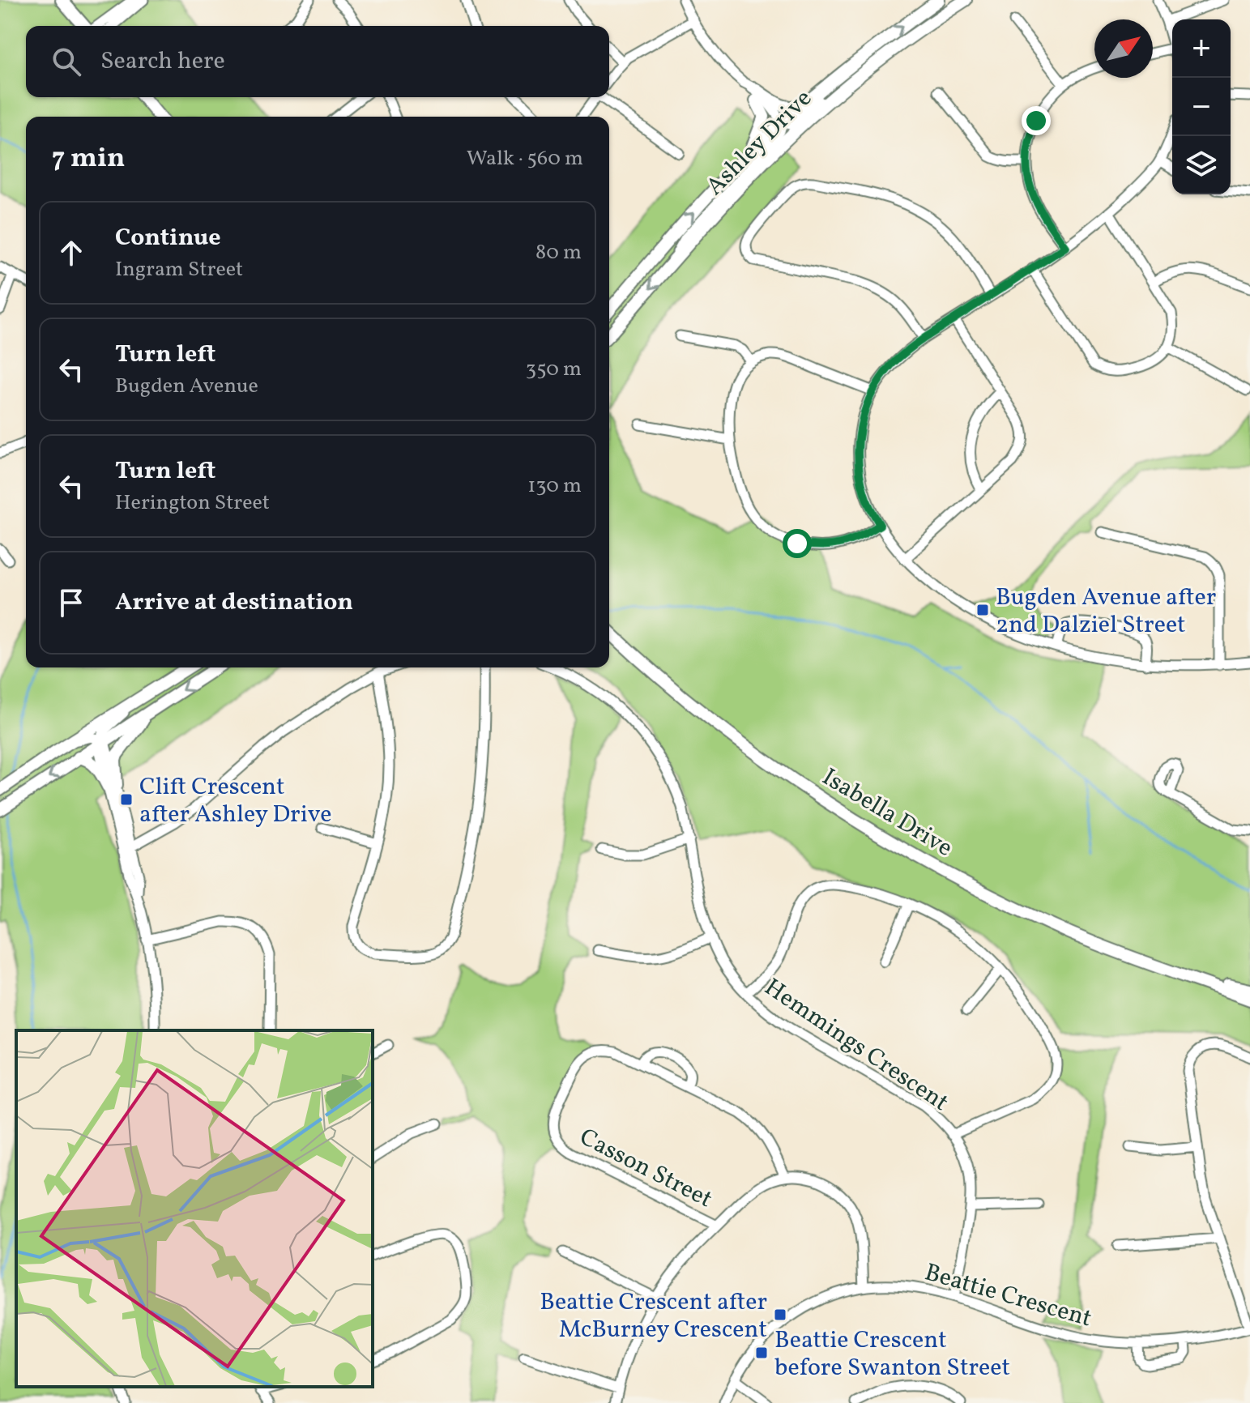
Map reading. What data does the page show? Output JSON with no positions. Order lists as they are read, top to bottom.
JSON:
{
  "streets": {
    "main road": ["Ashley Drive", "Isabella Drive"],
    "street": ["Hemmings Crescent", "Casson Street", "Beattie Crescent"]
  },
  "crossings": [
    ["Hemmings Crescent", "Beattie Crescent"]
  ],
  "places": {
    "transit": [
      "Bugden Avenue after 2nd Dalziel Street",
      "Clift Crescent after Ashley Drive",
      "Beattie Crescent after McBurney Crescent",
      "Beattie Crescent before Swanton Street"
    ]
  },
  "north": "top right",
  "page": {
    "map_buttons": ["+", "−"],
    "search": "Search here",
    "heading": ["7 min", "Walk · 560 m"],
    "list": [
      ["Continue", "Ingram Street", "80 m"],
      ["Turn left", "Bugden Avenue", "350 m"],
      ["Turn left", "Herington Street", "130 m"],
      "Arrive at destination"
    ]
  }
}
